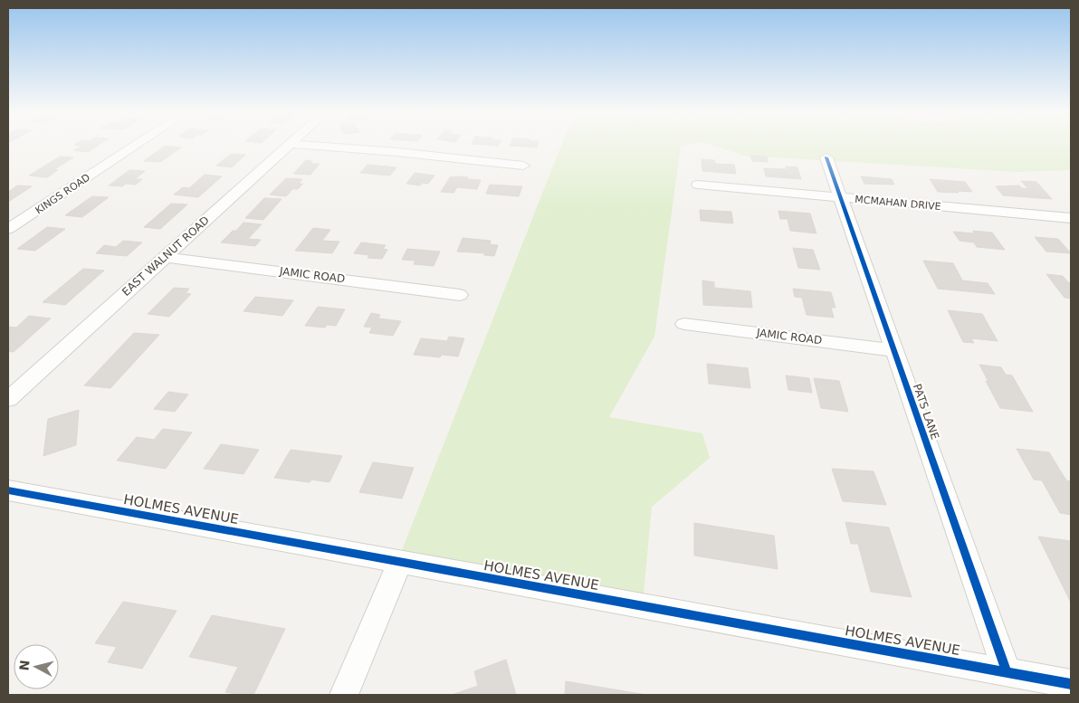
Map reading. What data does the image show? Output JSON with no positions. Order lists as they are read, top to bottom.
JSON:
{
  "streets": {
    "street": [
      "KINGS ROAD",
      "MCMAHAN DRIVE",
      "EAST WALNUT ROAD",
      "JAMIC ROAD",
      "PATS LANE",
      "HOLMES AVENUE"
    ]
  },
  "crossings": [
    ["MCMAHAN DRIVE", "PATS LANE"],
    ["EAST WALNUT ROAD", "JAMIC ROAD"],
    ["JAMIC ROAD", "PATS LANE"],
    ["PATS LANE", "HOLMES AVENUE"]
  ],
  "north": "left"
}
